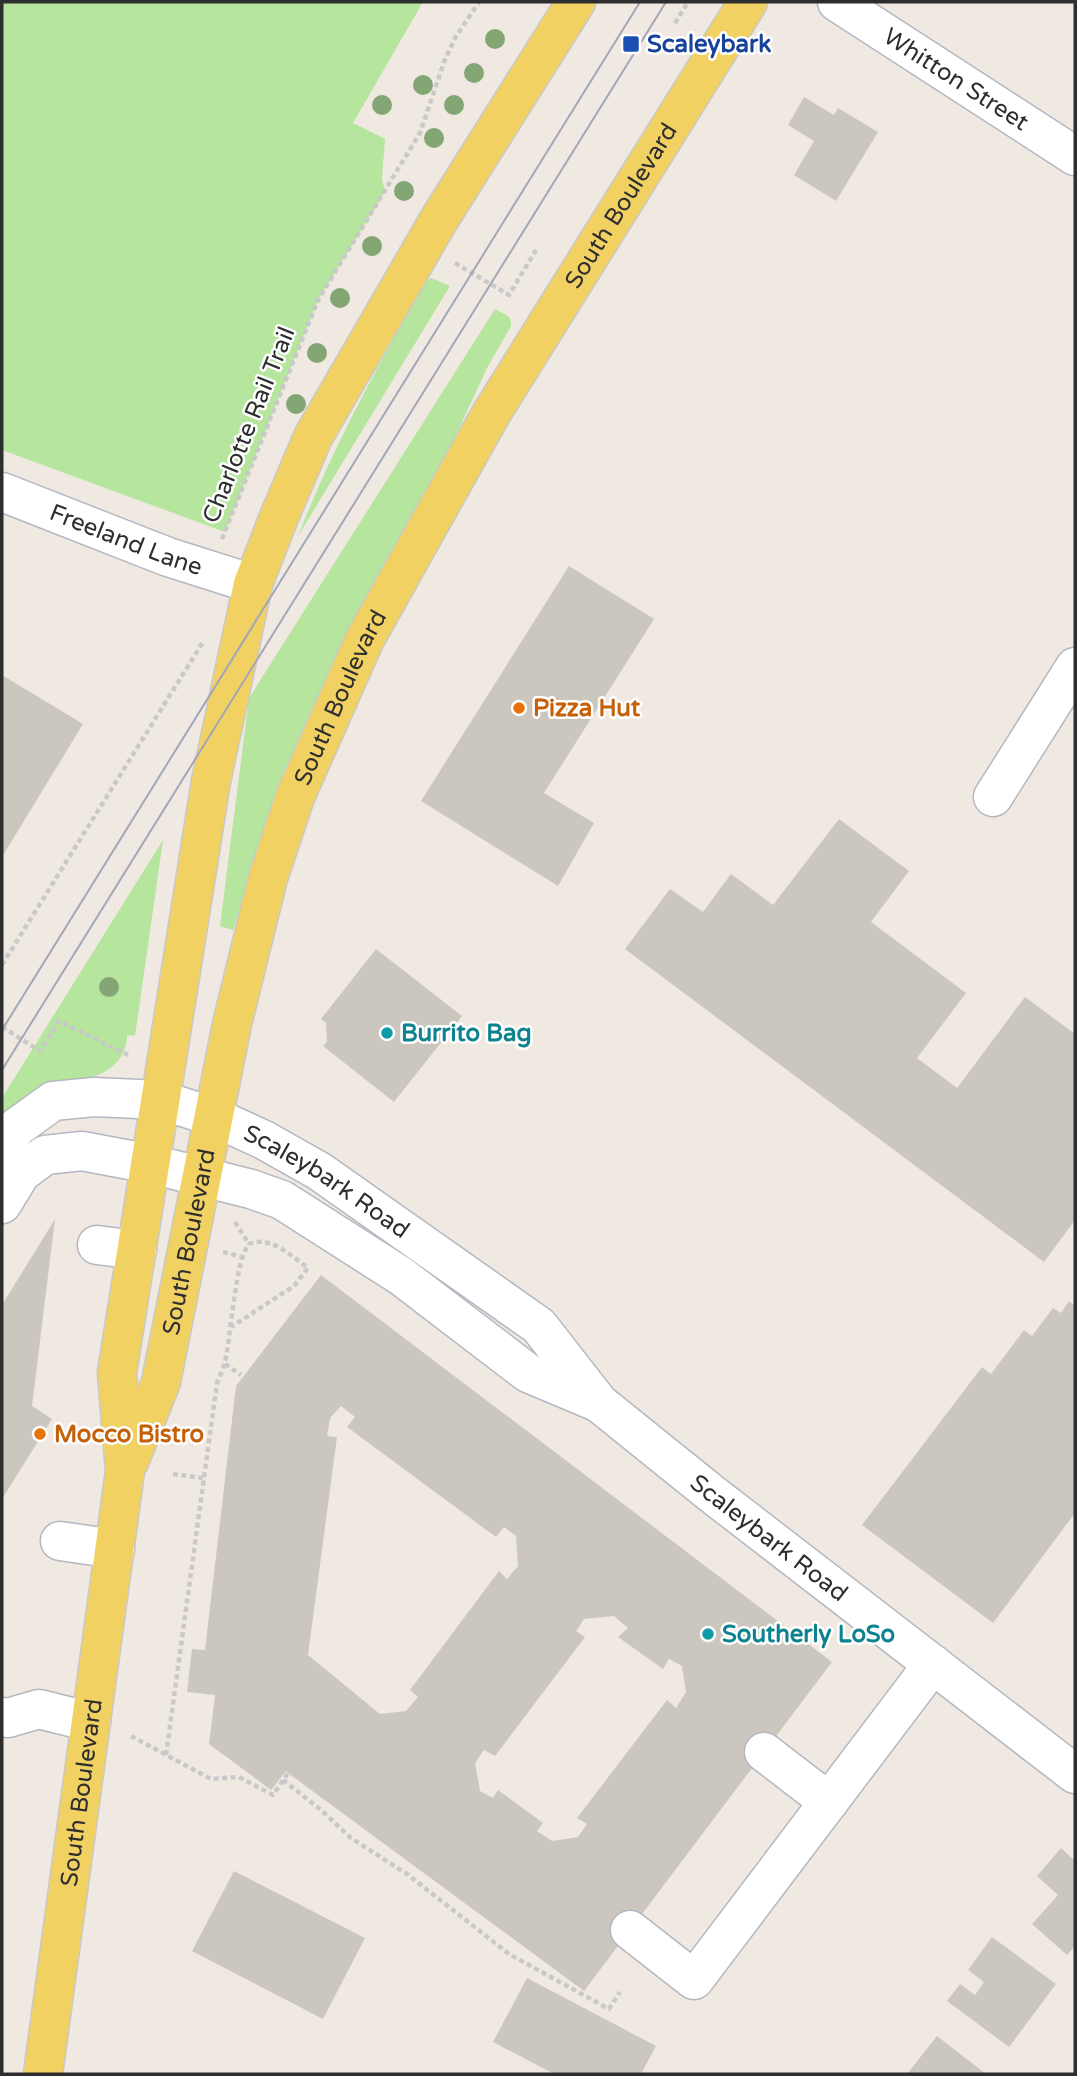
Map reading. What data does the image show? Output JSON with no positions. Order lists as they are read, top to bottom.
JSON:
{
  "streets": {
    "main road": ["South Boulevard"],
    "street": ["Whitton Street", "Freeland Lane", "Scaleybark Road"],
    "path": ["Charlotte Rail Trail"]
  },
  "crossings": [
    ["South Boulevard", "Freeland Lane"],
    ["South Boulevard", "Scaleybark Road"],
    ["Charlotte Rail Trail", "Freeland Lane"]
  ],
  "places": {
    "transit": ["Scaleybark"],
    "other": [
      "Pizza Hut",
      "Burrito Bag",
      "Mocco Bistro",
      "Southerly LoSo"
    ]
  }
}
